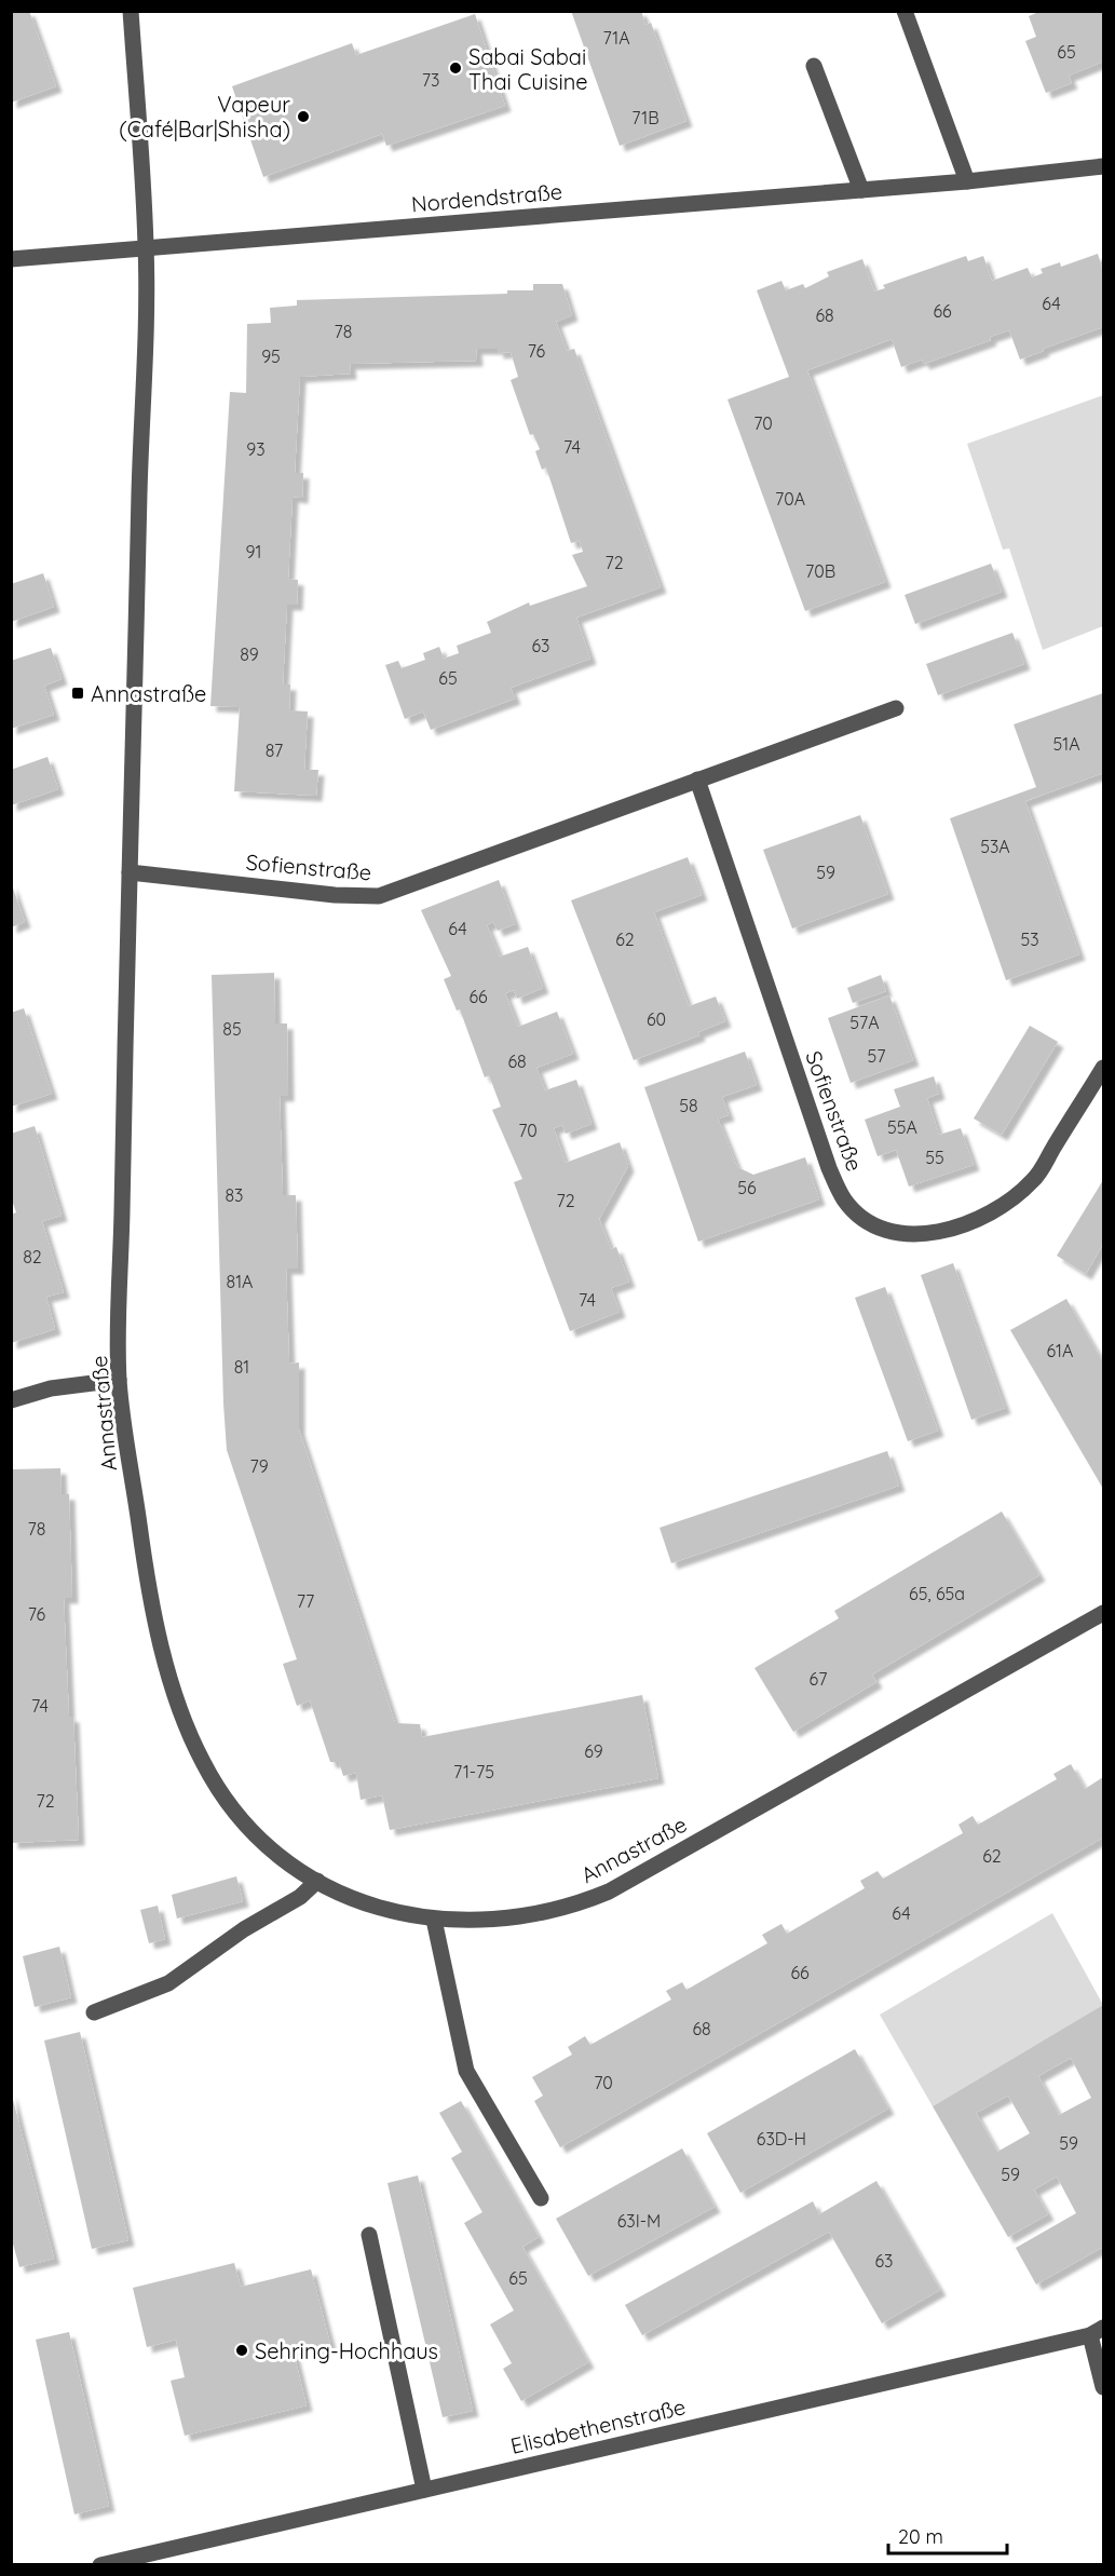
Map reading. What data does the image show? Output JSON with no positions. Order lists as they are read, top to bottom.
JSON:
{
  "streets": {
    "street": [
      "Nordendstraße",
      "Sofienstraße",
      "Annastraße",
      "Elisabethenstraße"
    ]
  },
  "crossings": [
    ["Nordendstraße", "Annastraße"],
    ["Sofienstraße", "Annastraße"]
  ],
  "places": {
    "other": ["Sabai Sabai Thai Cuisine", "Vapeur (Café|Bar|Shisha)", "Sehring-Hochhaus"],
    "transit": ["Annastraße"]
  },
  "house_numbers": [
    "71A",
    "65",
    "73",
    "71B",
    "64",
    "66",
    "68",
    "78",
    "76",
    "95",
    "70",
    "74",
    "93",
    "70A",
    "91",
    "72",
    "70B",
    "63",
    "89",
    "65",
    "51A",
    "87",
    "53A",
    "59",
    "64",
    "62",
    "53",
    "66",
    "60",
    "57A",
    "85",
    "57",
    "68",
    "58",
    "55A",
    "70",
    "55",
    "56",
    "83",
    "72",
    "82",
    "81A",
    "74",
    "61A",
    "81",
    "79",
    "78",
    "65, 65a",
    "77",
    "76",
    "67",
    "74",
    "69",
    "71-75",
    "72",
    "62",
    "64",
    "66",
    "68",
    "70",
    "63D-H",
    "59",
    "59",
    "63I-M",
    "63",
    "65"
  ],
  "scale_bar": "20 m"
}
